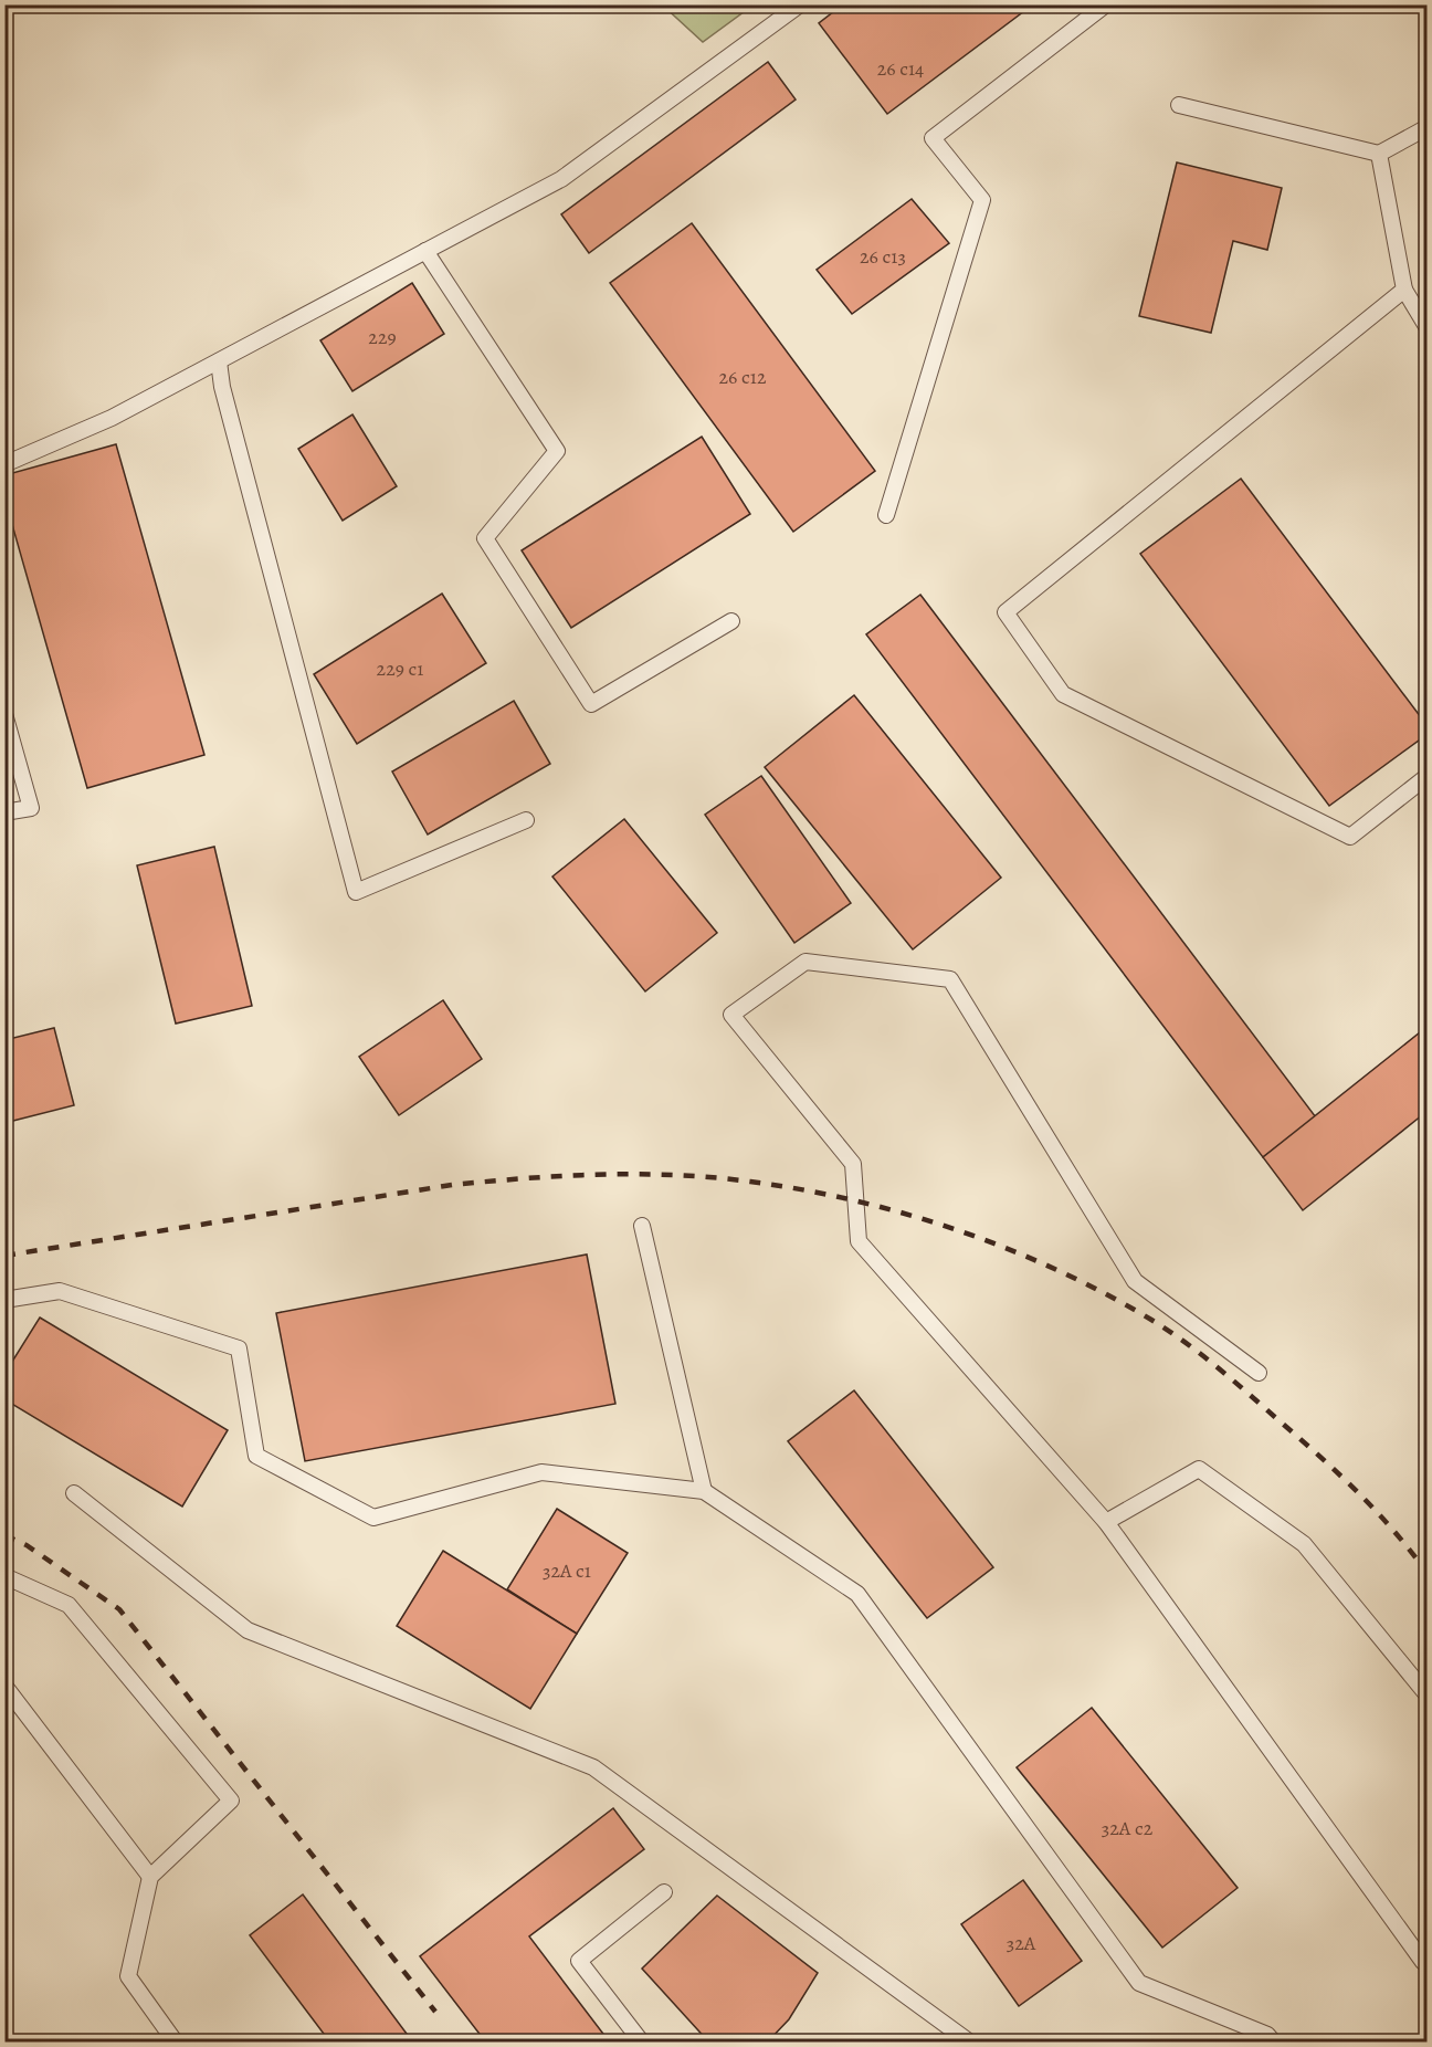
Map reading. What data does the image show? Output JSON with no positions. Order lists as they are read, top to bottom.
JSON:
{
  "house_numbers": [
    "26 с14",
    "26 с13",
    "229",
    "26 с12",
    "229 с1",
    "32А с1",
    "32А с2",
    "32А"
  ]
}
